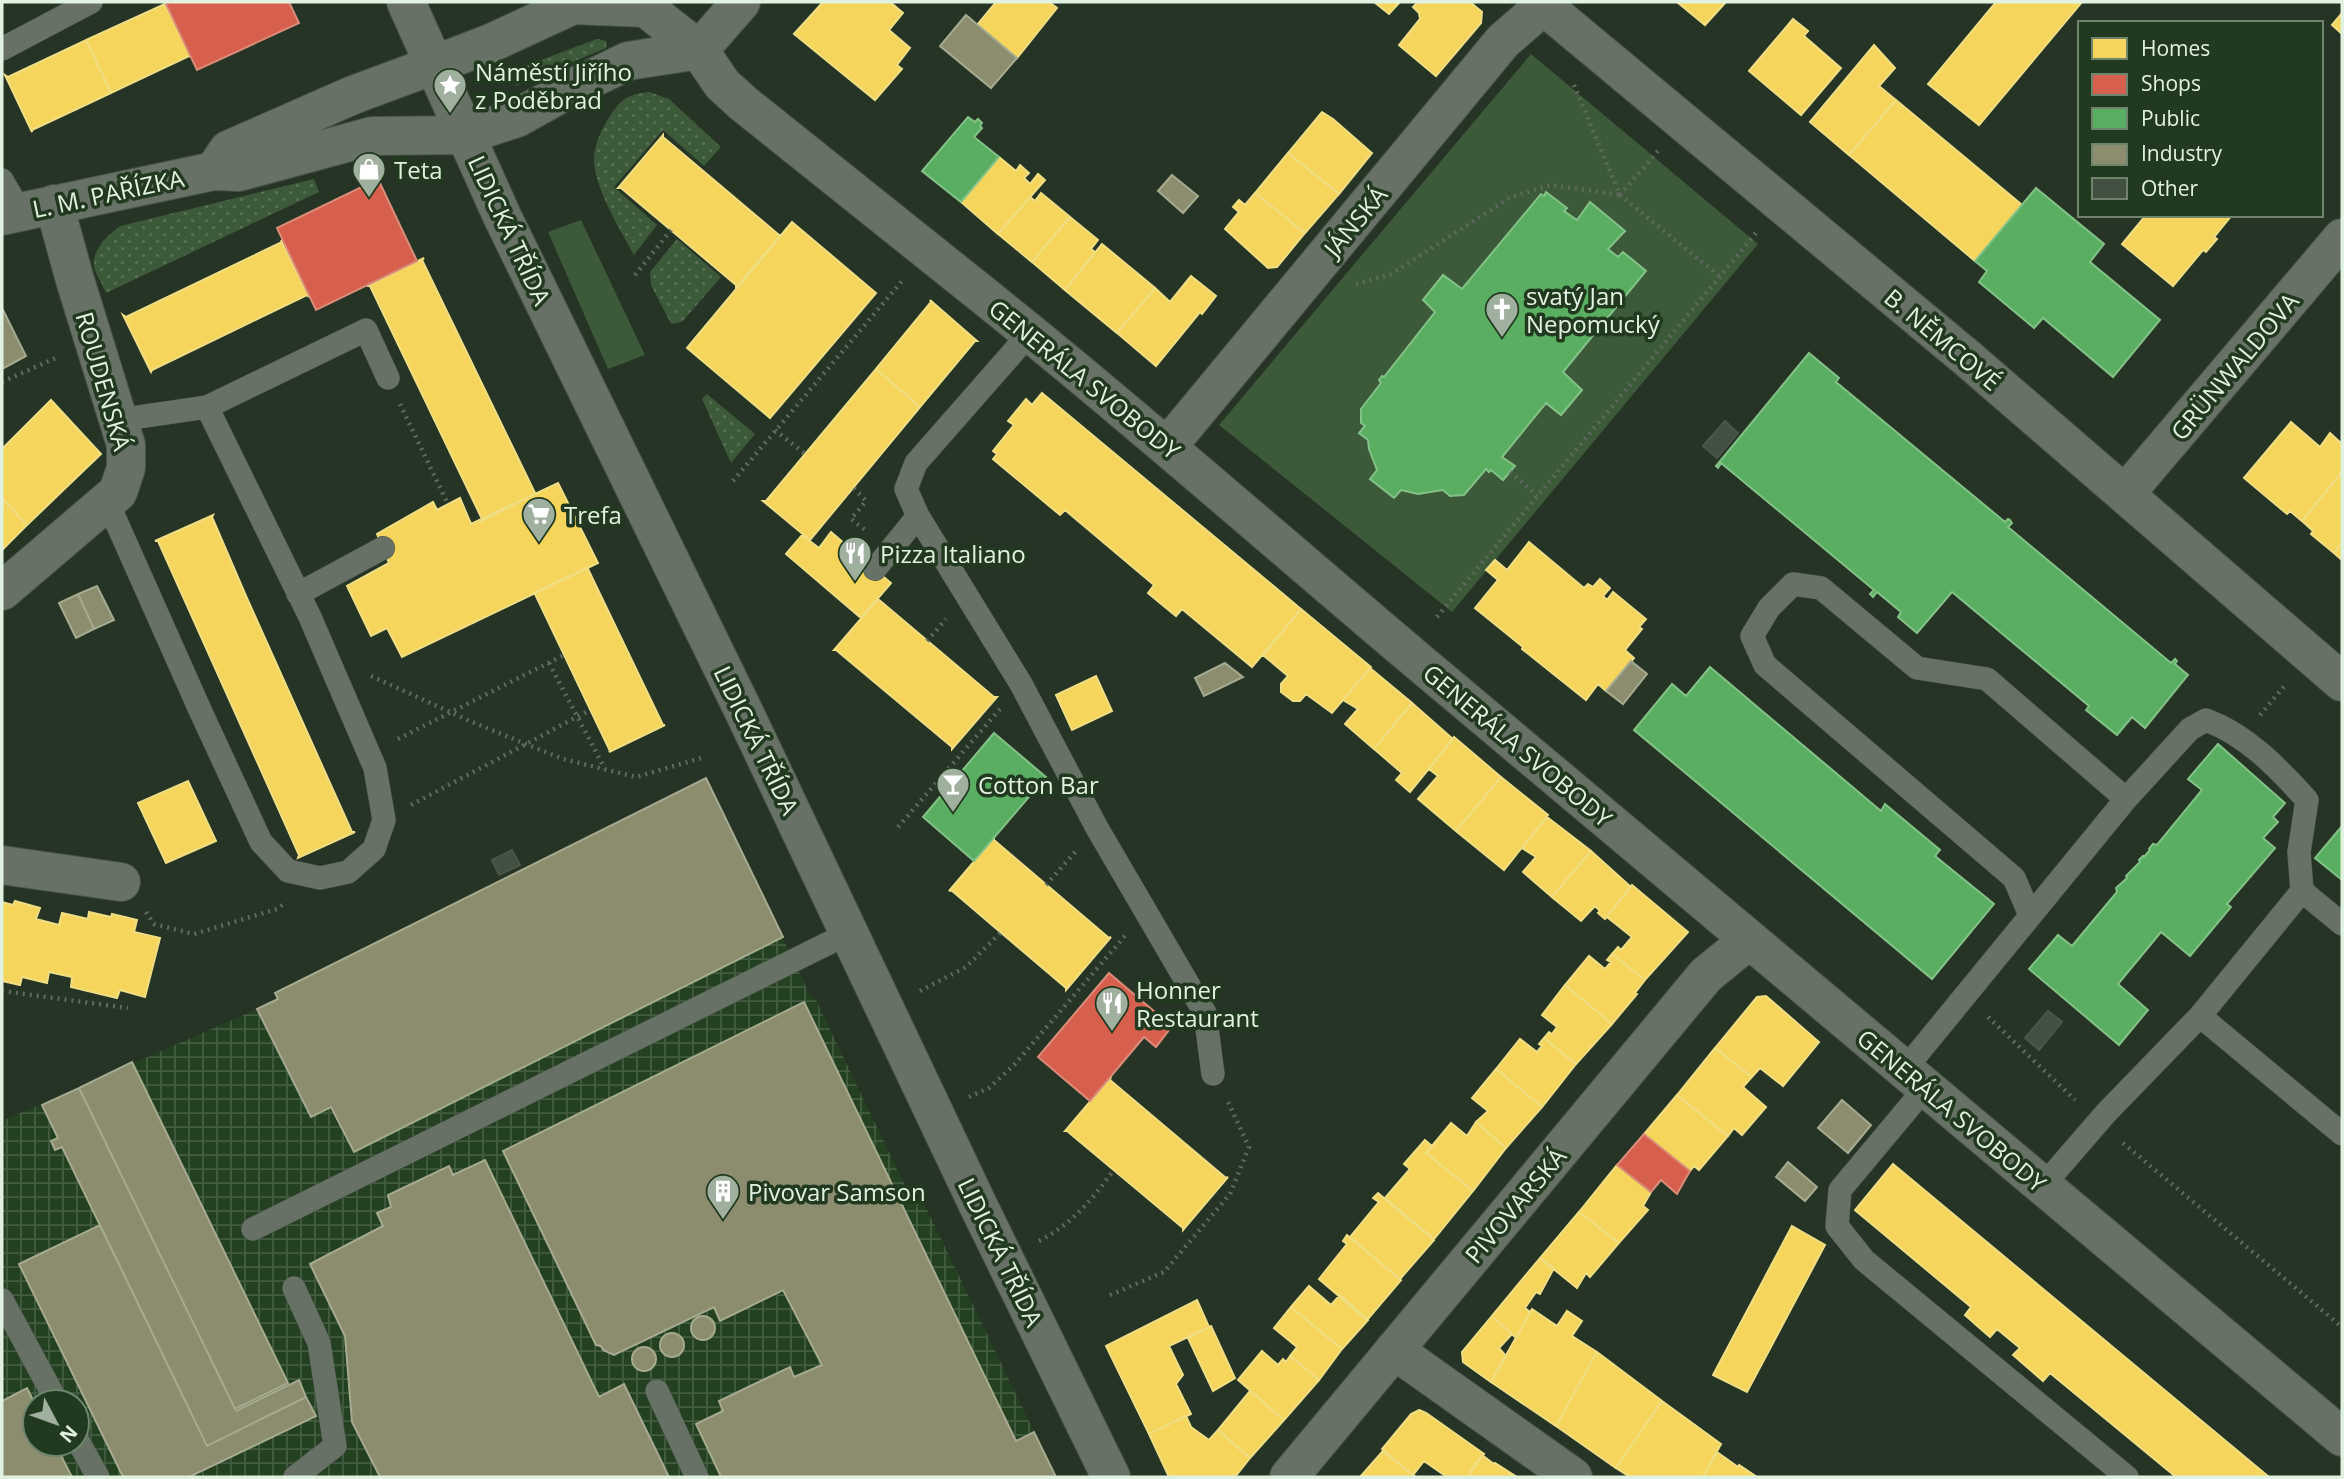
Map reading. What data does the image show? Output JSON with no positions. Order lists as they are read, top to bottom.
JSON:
{
  "streets": {
    "street": [
      "L. M. PAŘÍZKA",
      "JÁNSKÁ",
      "LIDICKÁ TŘÍDA",
      "B. NĚMCOVÉ",
      "GRÜNWALDOVA",
      "GENERÁLA SVOBODY",
      "ROUDENSKÁ",
      "PIVOVARSKÁ"
    ]
  },
  "crossings": [
    ["L. M. PAŘÍZKA", "LIDICKÁ TŘÍDA"],
    ["L. M. PAŘÍZKA", "GENERÁLA SVOBODY"],
    ["L. M. PAŘÍZKA", "ROUDENSKÁ"],
    ["JÁNSKÁ", "B. NĚMCOVÉ"],
    ["JÁNSKÁ", "GENERÁLA SVOBODY"],
    ["LIDICKÁ TŘÍDA", "GENERÁLA SVOBODY"],
    ["B. NĚMCOVÉ", "GRÜNWALDOVA"],
    ["GENERÁLA SVOBODY", "PIVOVARSKÁ"]
  ],
  "places": {
    "place": ["Náměstí Jiřího z Poděbrad"],
    "shop": ["Teta"],
    "church": ["svatý Jan Nepomucký"],
    "supermarket": ["Trefa"],
    "restaurant": ["Pizza Italiano", "Honner Restaurant"],
    "bar": ["Cotton Bar"],
    "building": ["Pivovar Samson"]
  },
  "legend": [
    "Homes",
    "Shops",
    "Public",
    "Industry",
    "Other"
  ],
  "north": "bottom right"
}
